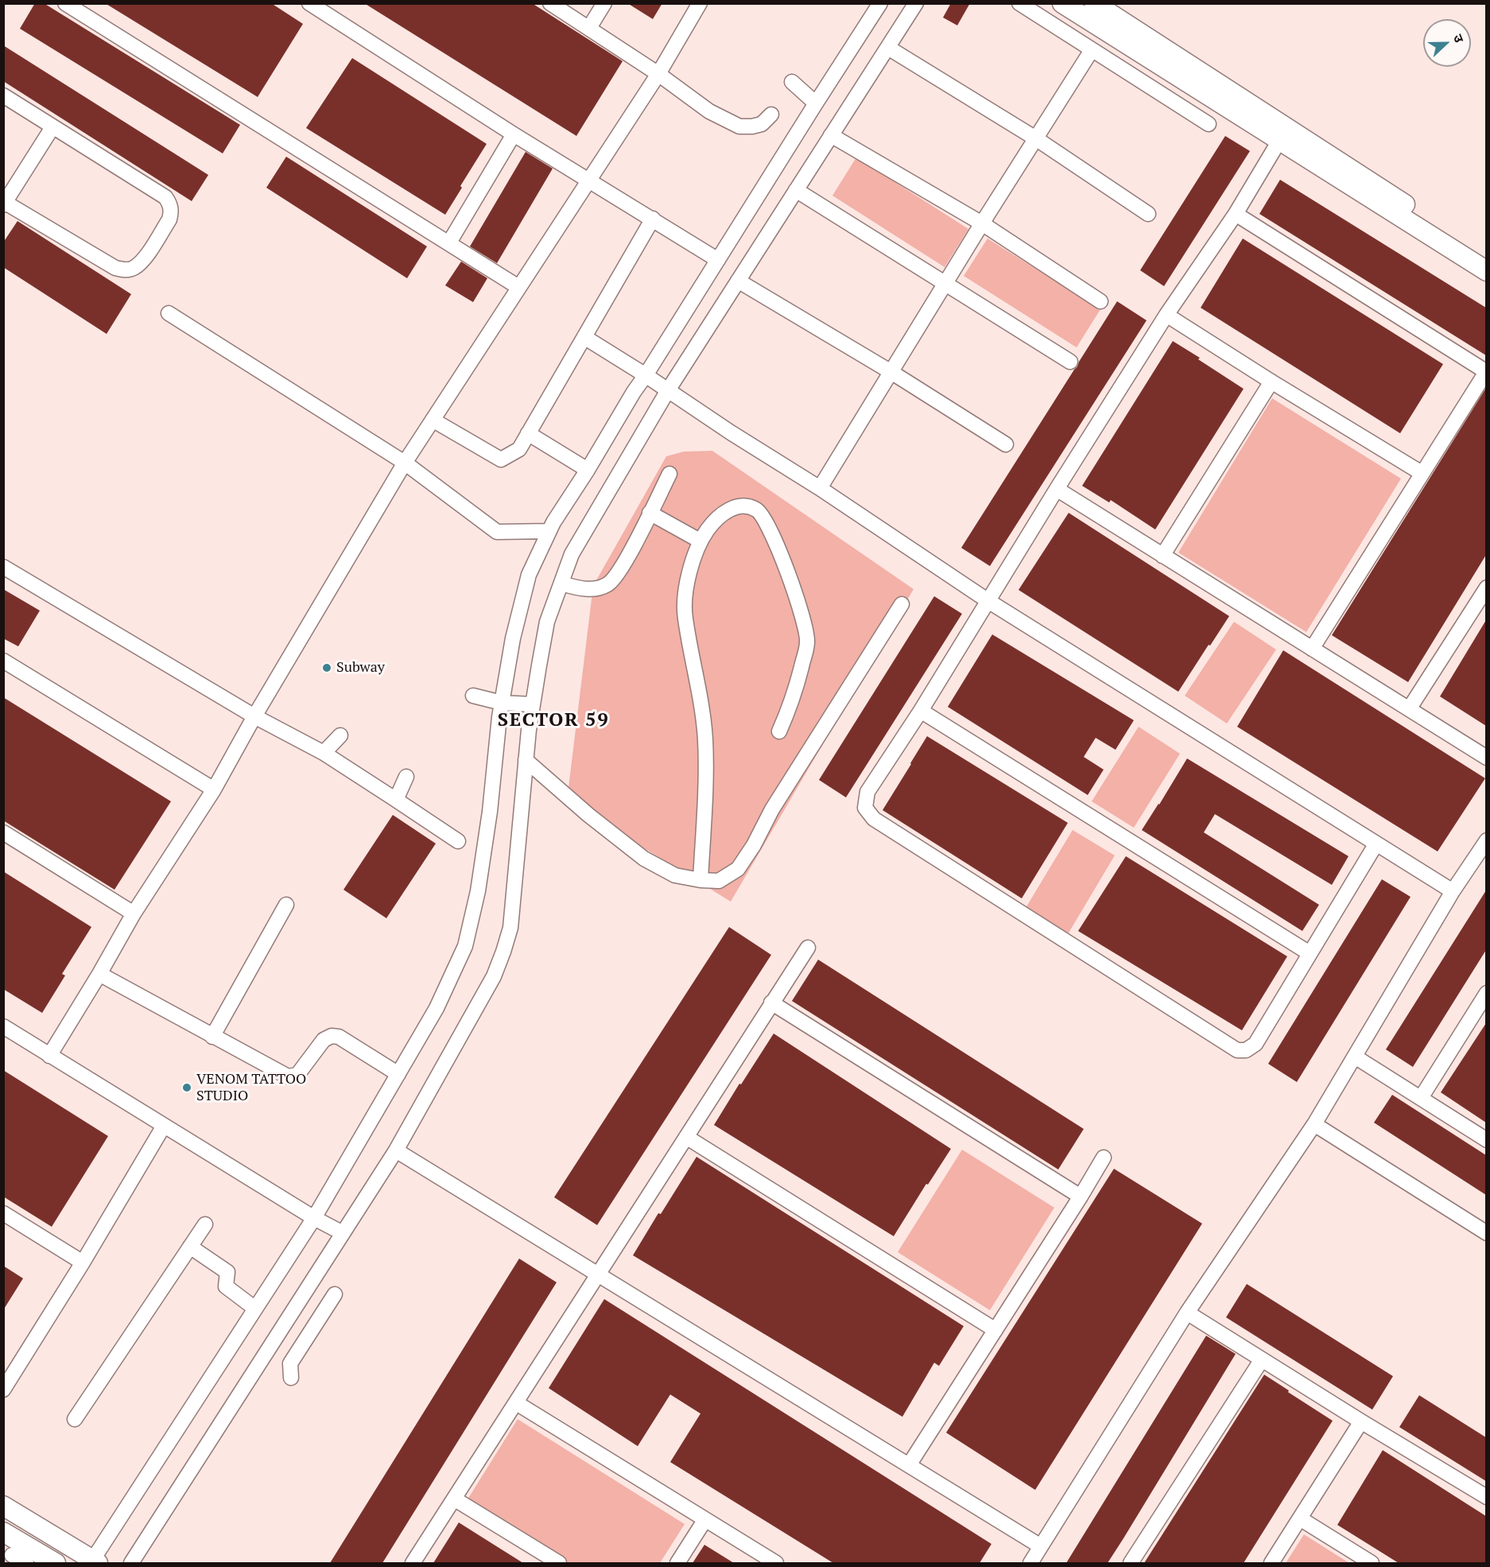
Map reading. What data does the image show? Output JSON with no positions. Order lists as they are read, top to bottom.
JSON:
{
  "districts": ["SECTOR 59"],
  "places": ["Subway", "VENOM TATTOO STUDIO"],
  "north": "right"
}
